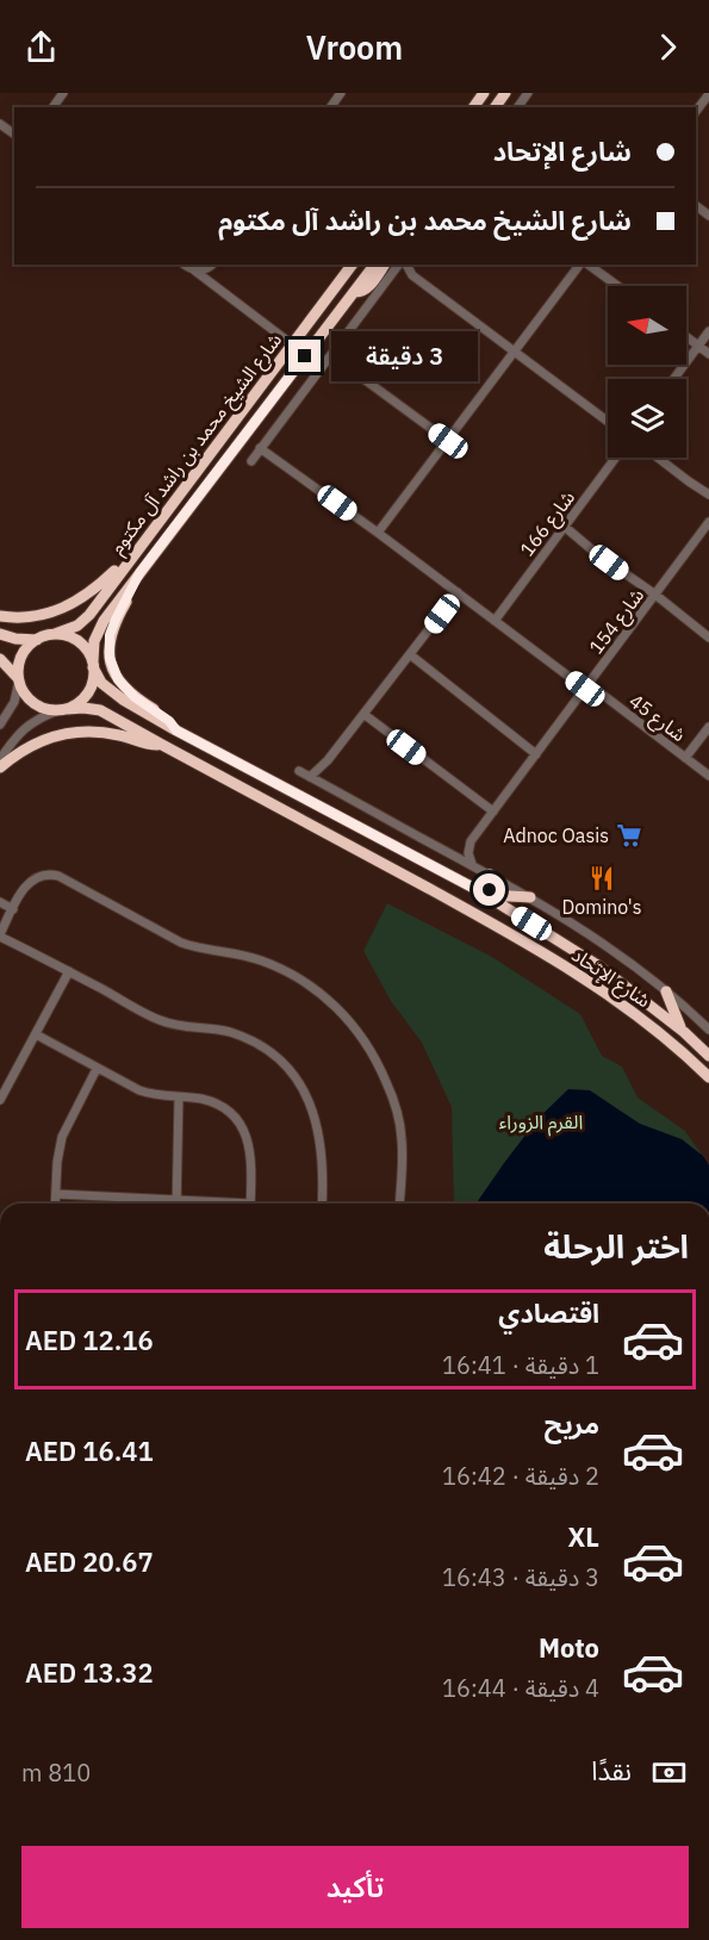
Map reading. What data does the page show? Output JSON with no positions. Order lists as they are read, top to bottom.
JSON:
{
  "streets": {
    "highway": ["شارع الشيخ محمد بن راشد آل مكتوم", "شارع الإتحاد"],
    "street": ["شارع 166", "شارع 154", "شارع 45"]
  },
  "crossings": [
    ["شارع الشيخ محمد بن راشد آل مكتوم", "شارع الإتحاد"],
    ["شارع 166", "شارع 45"],
    ["شارع 154", "شارع 45"]
  ],
  "parks": ["القرم الزوراء"],
  "places": {
    "supermarket": ["Adnoc Oasis"],
    "restaurant": ["Domino's"]
  },
  "north": "left",
  "page": {
    "header": "Vroom",
    "banner": ["شارع الإتحاد", "شارع الشيخ محمد بن راشد آل مكتوم"],
    "bubble": "3 دقيقة",
    "heading": "اختر الرحلة",
    "list": [
      {
        "name": "اقتصادي",
        "note": "1 دقيقة · 16:41",
        "value": "AED 12.16"
      },
      {
        "name": "مريح",
        "note": "2 دقيقة · 16:42",
        "value": "AED 16.41"
      },
      {
        "name": "XL",
        "note": "3 دقيقة · 16:43",
        "value": "AED 20.67"
      },
      {
        "name": "Moto",
        "note": "4 دقيقة · 16:44",
        "value": "AED 13.32"
      }
    ],
    "pay": ["نقدًا", "810 m"],
    "buttons": "تأكيد"
  }
}
